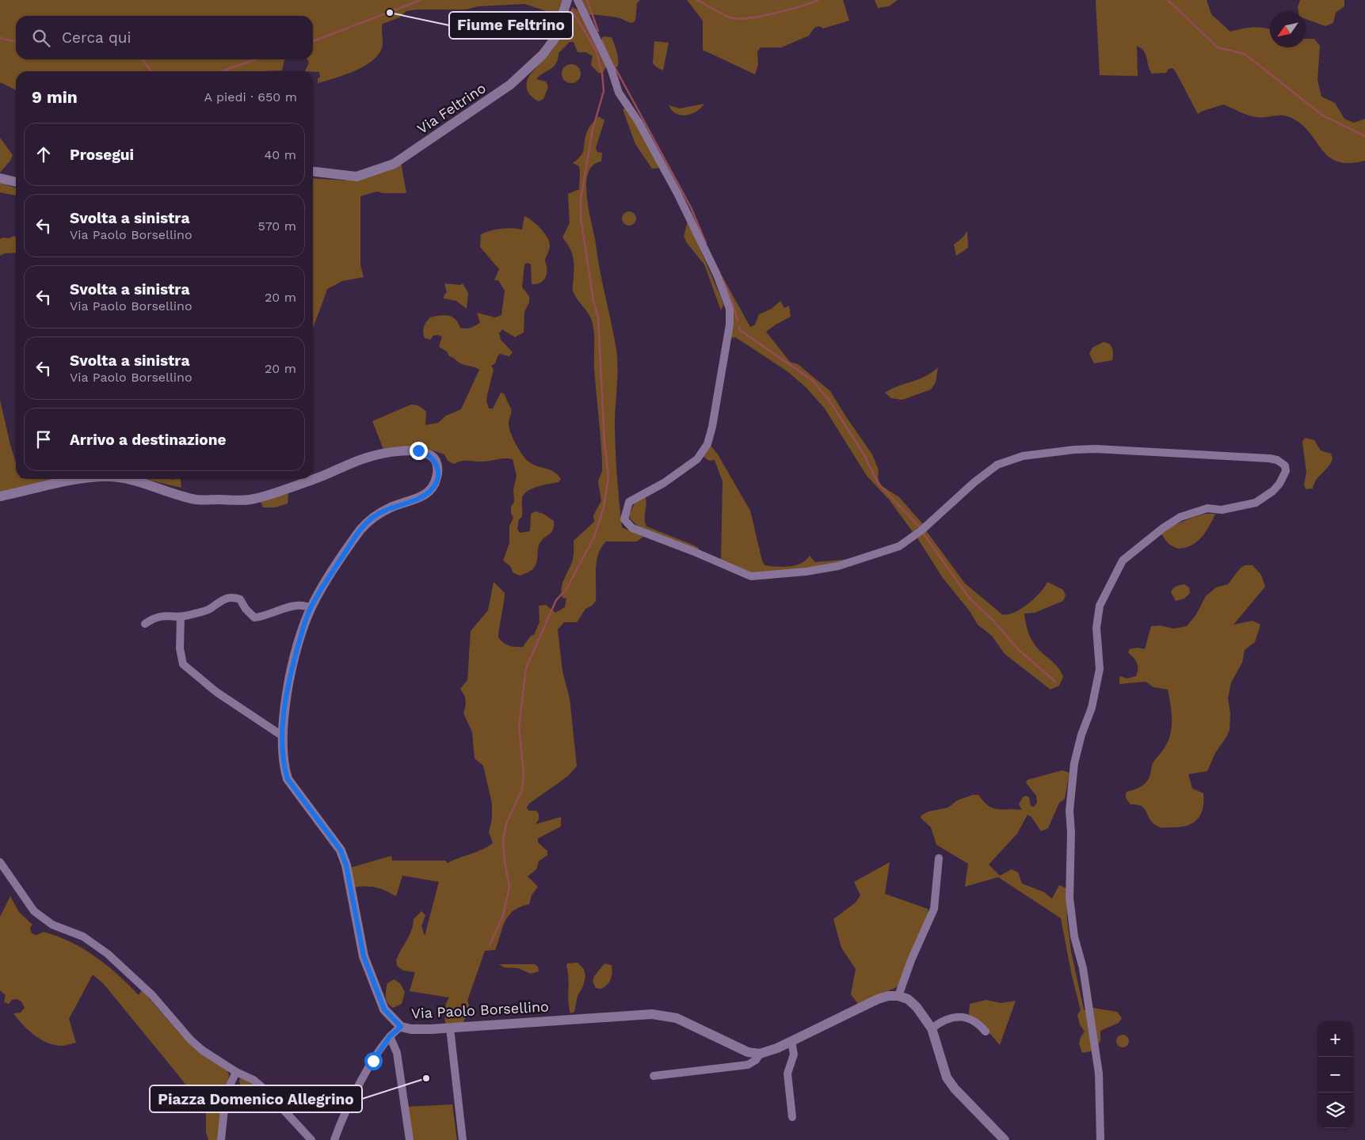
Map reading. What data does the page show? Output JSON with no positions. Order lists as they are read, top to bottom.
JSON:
{
  "streets": {
    "street": ["Via Feltrino", "Via Paolo Borsellino"]
  },
  "places": ["Fiume Feltrino", "Piazza Domenico Allegrino"],
  "north": "bottom left",
  "page": {
    "search": "Cerca qui",
    "heading": ["9 min", "A piedi · 650 m"],
    "list": [
      ["Prosegui", "40 m"],
      ["Svolta a sinistra", "Via Paolo Borsellino", "570 m"],
      ["Svolta a sinistra", "Via Paolo Borsellino", "20 m"],
      ["Svolta a sinistra", "Via Paolo Borsellino", "20 m"],
      "Arrivo a destinazione"
    ],
    "map_buttons": ["+", "−"]
  }
}
